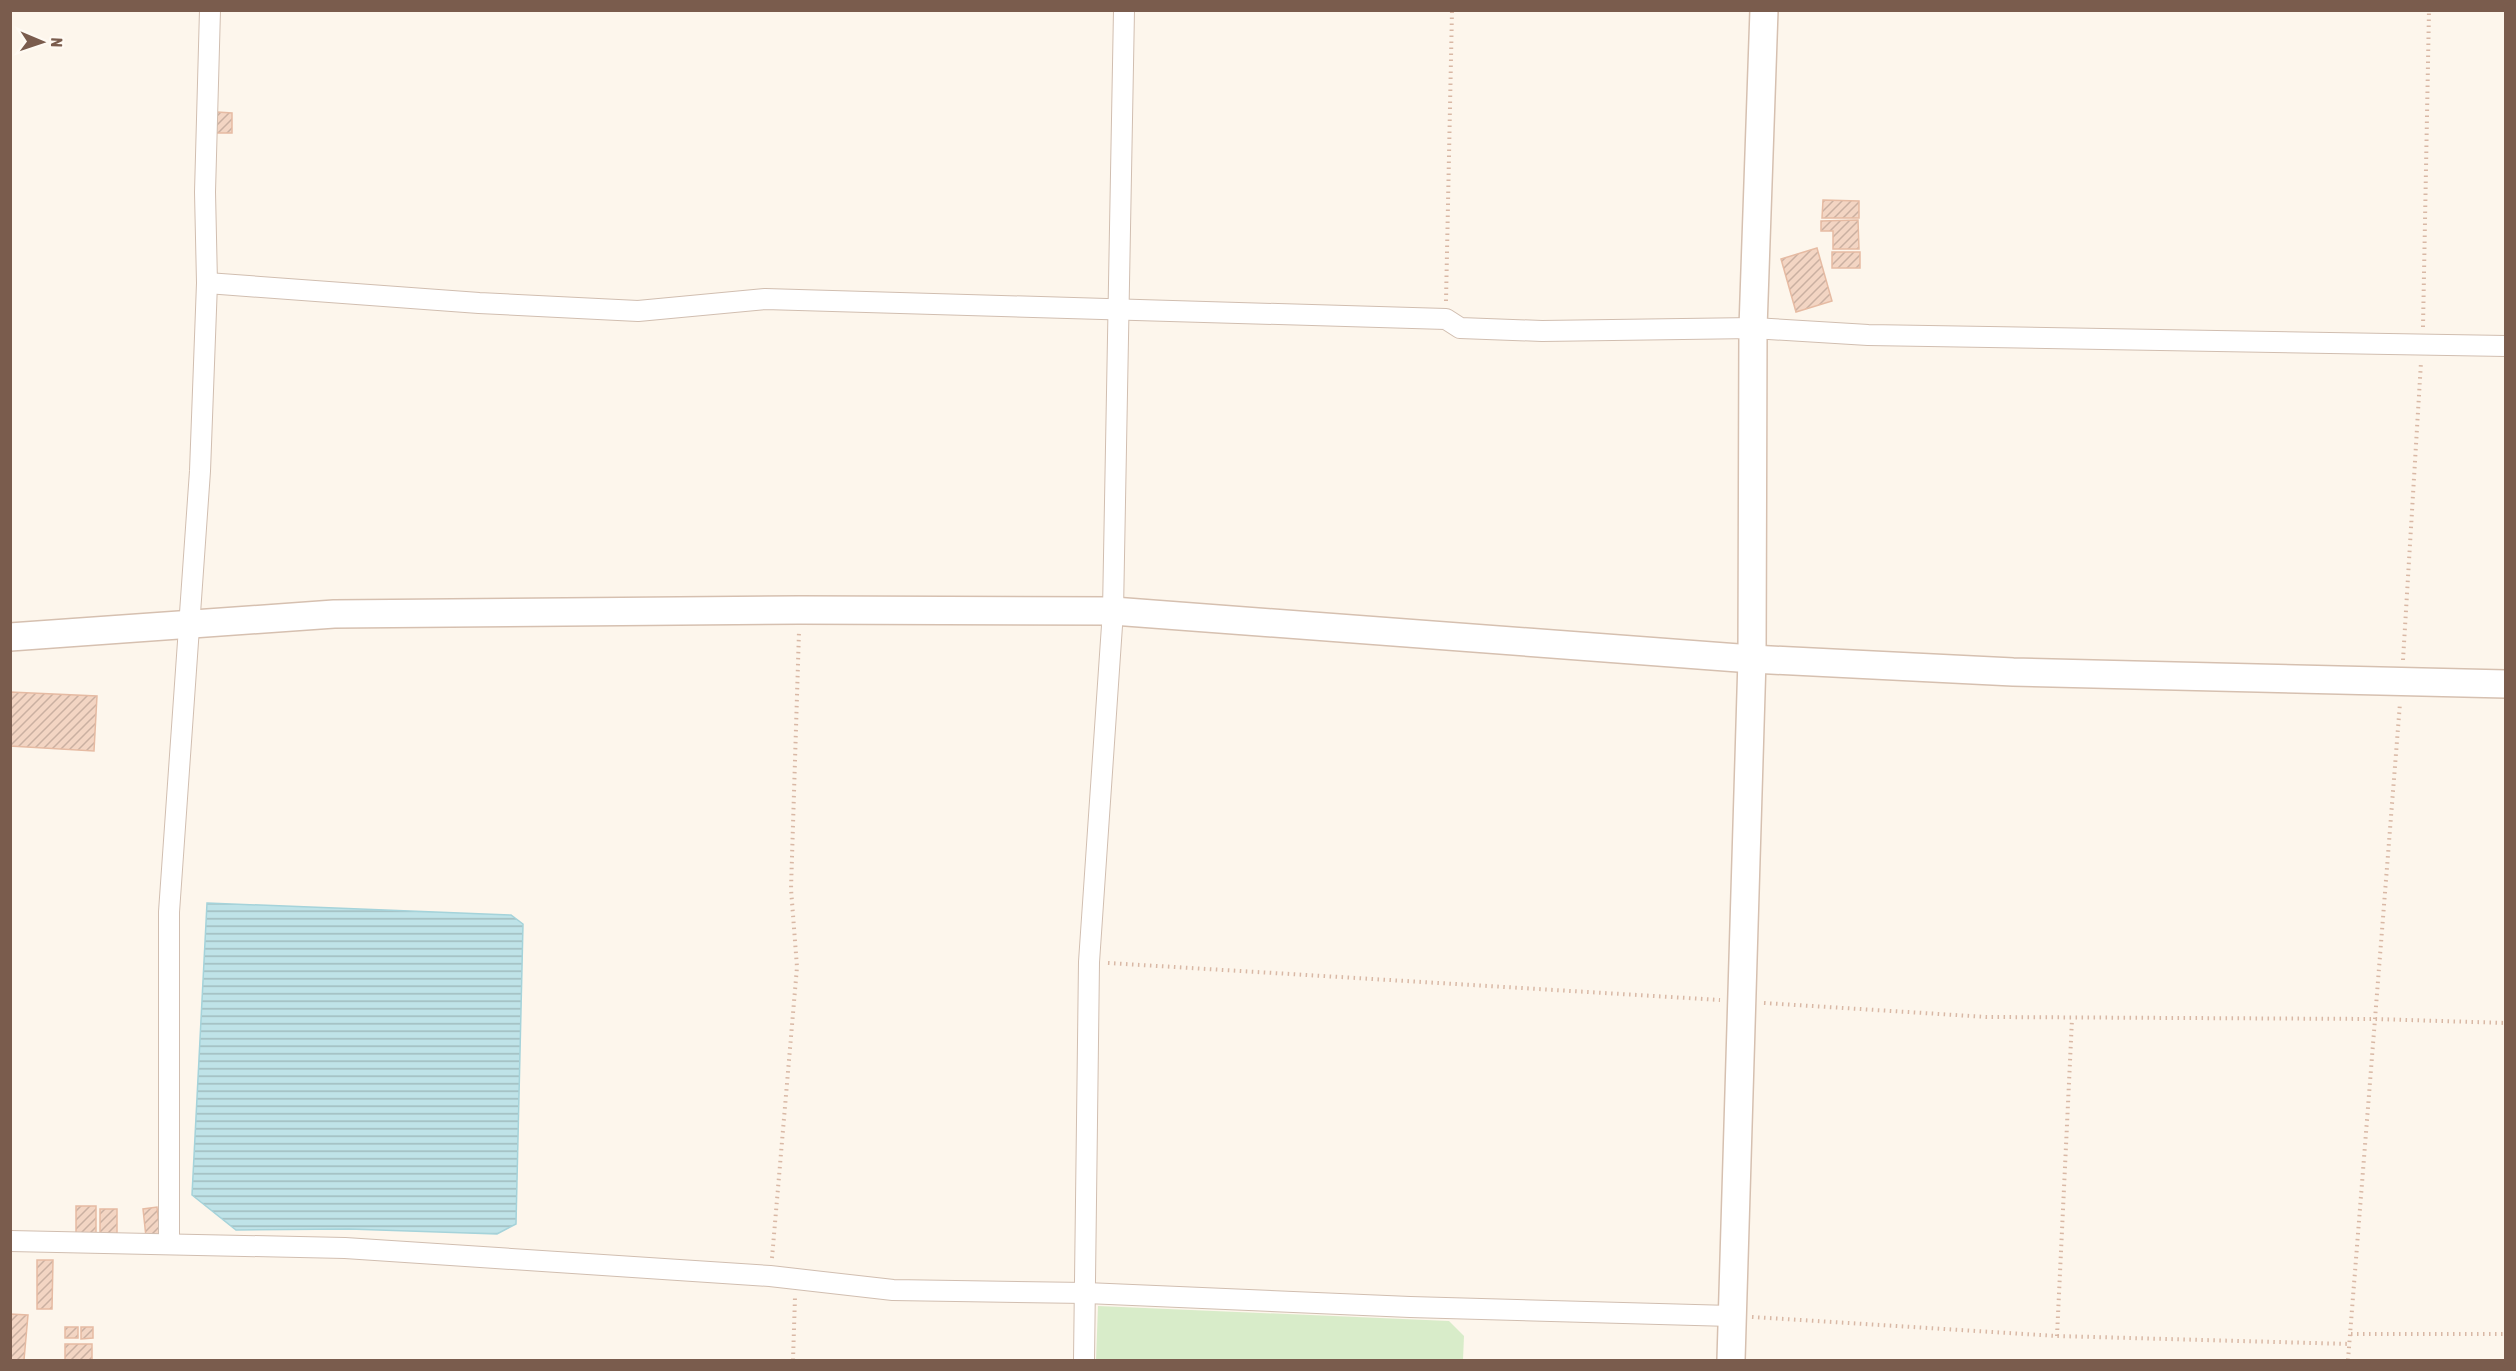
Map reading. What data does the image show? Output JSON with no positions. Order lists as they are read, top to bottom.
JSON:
{
  "north": "right"
}
